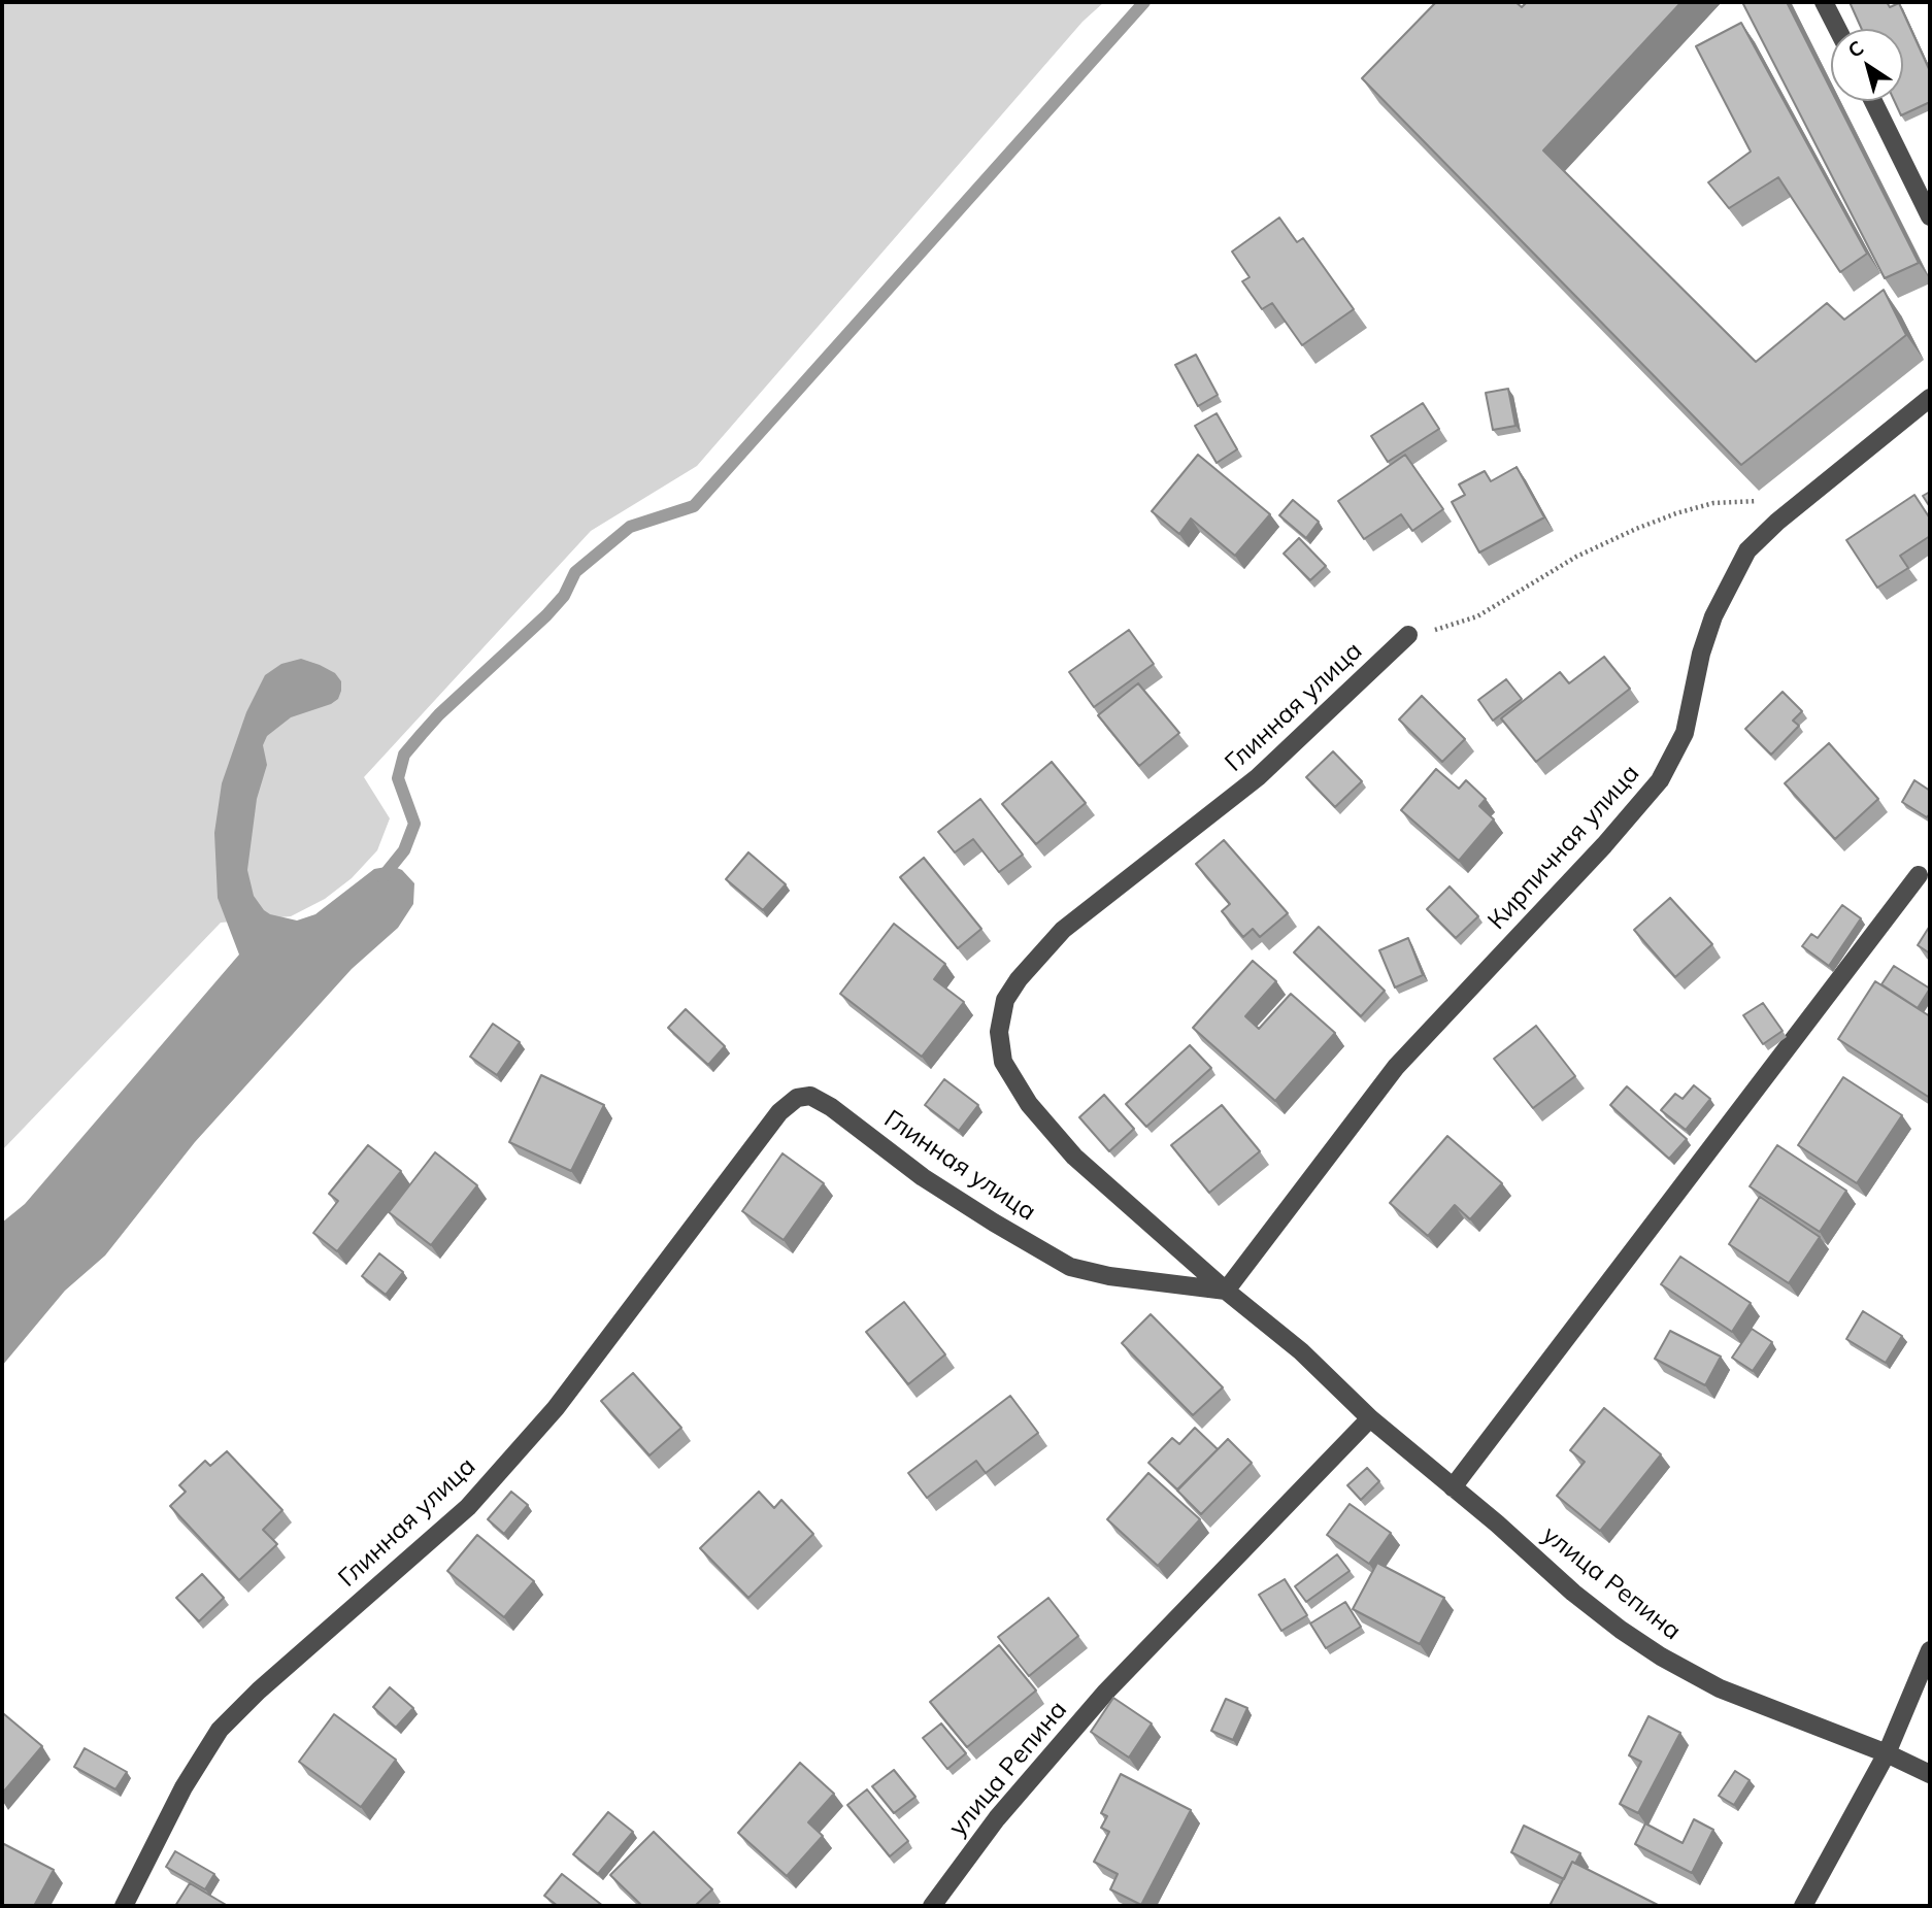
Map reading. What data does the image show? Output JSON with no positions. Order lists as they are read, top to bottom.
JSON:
{
  "streets": {
    "street": ["Глинная улица", "Кирпичная улица", "улица Репина"]
  },
  "crossings": [
    ["Глинная улица", "Кирпичная улица"],
    ["Глинная улица", "улица Репина"],
    ["Кирпичная улица", "улица Репина"]
  ],
  "north": "top left"
}
